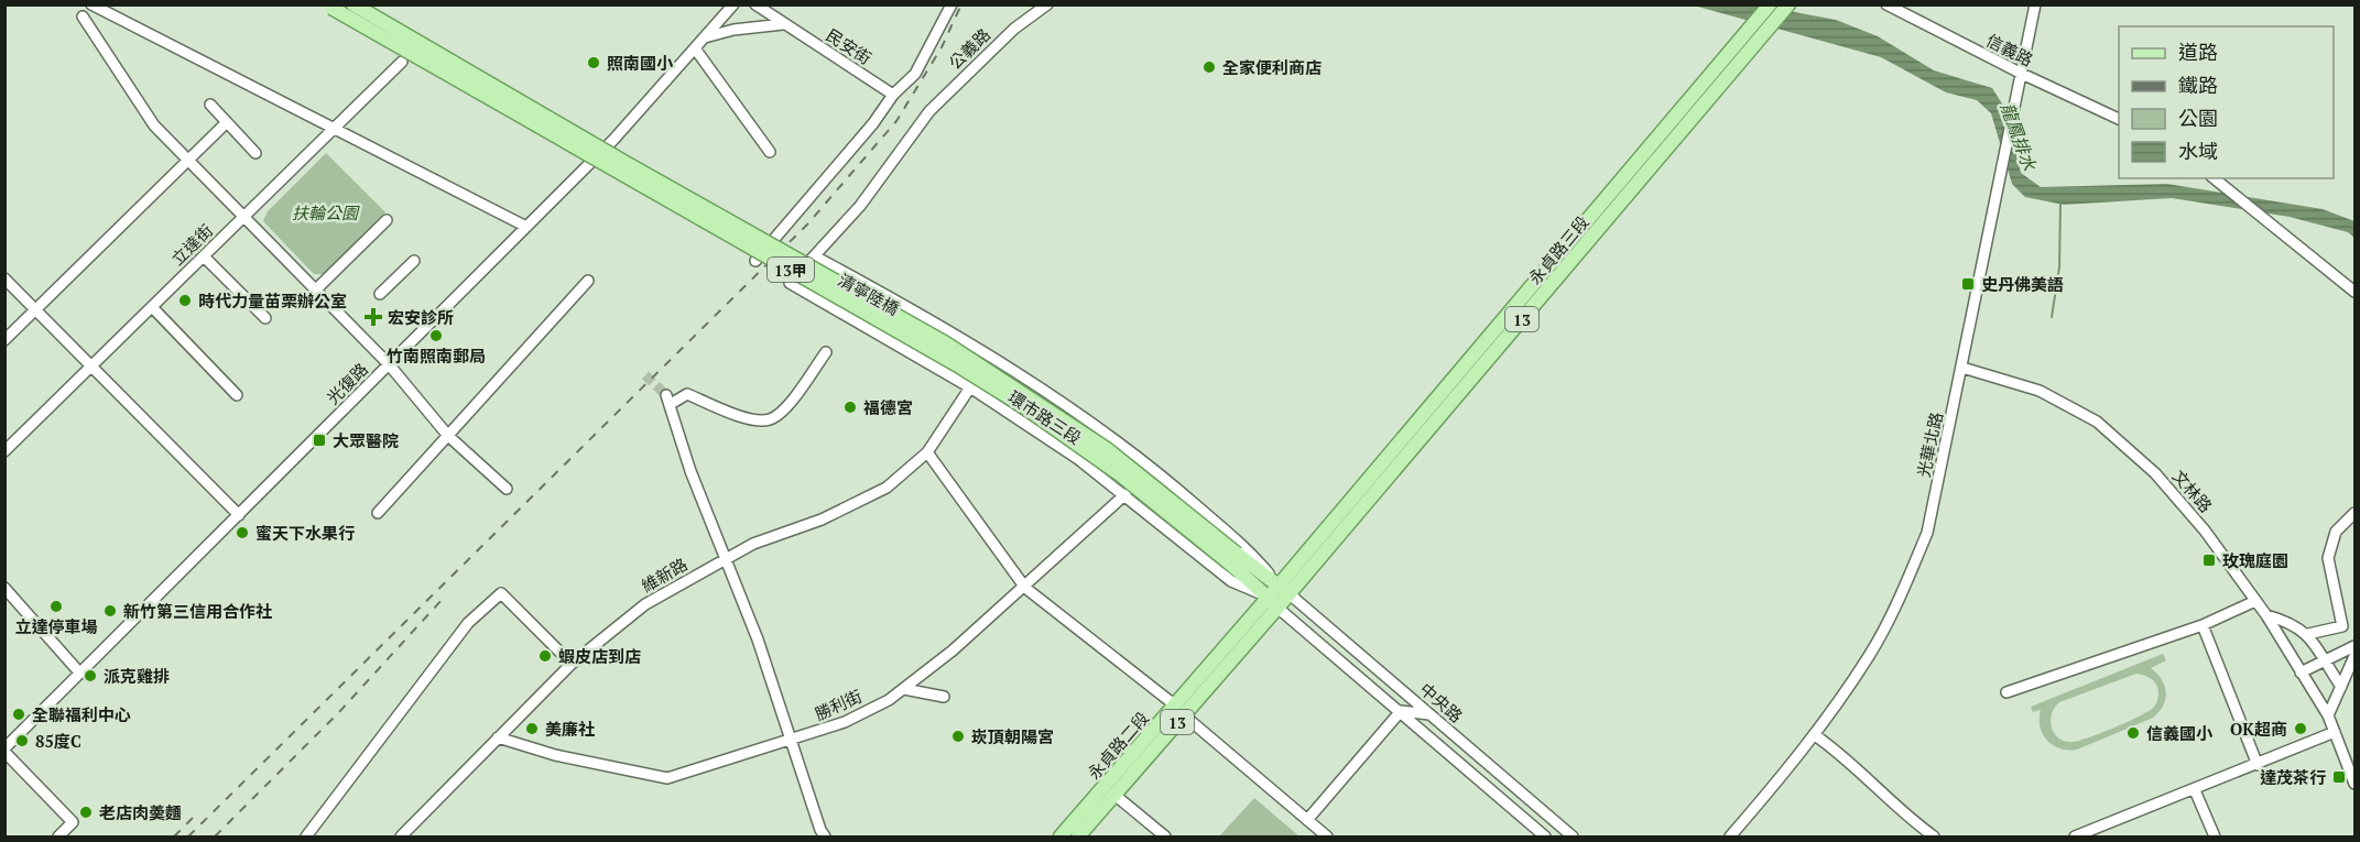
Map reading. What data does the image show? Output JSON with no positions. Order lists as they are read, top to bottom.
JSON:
{
  "streets": {
    "main road": [
      "永貞路三段",
      "13甲",
      "清寧陸橋",
      "13",
      "永貞路二段"
    ],
    "street": [
      "民安街",
      "公義路",
      "信義路",
      "立達街",
      "光復路",
      "環市路三段",
      "光華北路",
      "文林路",
      "維新路",
      "中央路",
      "勝利街"
    ]
  },
  "crossings": [
    ["公義路", "環市路三段"],
    ["信義路", "光華北路"],
    ["永貞路三段", "13甲"],
    ["永貞路三段", "環市路三段"],
    ["永貞路三段", "中央路"],
    ["永貞路三段", "永貞路二段"],
    ["13甲", "清寧陸橋"],
    ["13甲", "環市路三段"],
    ["13甲", "中央路"],
    ["13甲", "永貞路二段"],
    ["環市路三段", "維新路"],
    ["環市路三段", "中央路"],
    ["環市路三段", "勝利街"],
    ["環市路三段", "永貞路二段"],
    ["光華北路", "文林路"],
    ["維新路", "勝利街"],
    ["中央路", "永貞路二段"]
  ],
  "water": ["龍鳳排水"],
  "parks": ["扶輪公園"],
  "places": {
    "other": [
      "照南國小",
      "全家便利商店",
      "時代力量苗栗辦公室",
      "竹南照南郵局",
      "福德宮",
      "蜜天下水果行",
      "立達停車場",
      "新竹第三信用合作社",
      "蝦皮店到店",
      "派克雞排",
      "全聯福利中心",
      "美廉社",
      "OK超商",
      "信義國小",
      "崁頂朝陽宮",
      "85度C",
      "老店肉羮麵"
    ],
    "transit": [
      "史丹佛美語",
      "大眾醫院",
      "玫瑰庭園",
      "達茂茶行"
    ],
    "health": ["宏安診所"]
  },
  "legend": [
    "道路",
    "鐵路",
    "公園",
    "水域"
  ]
}
